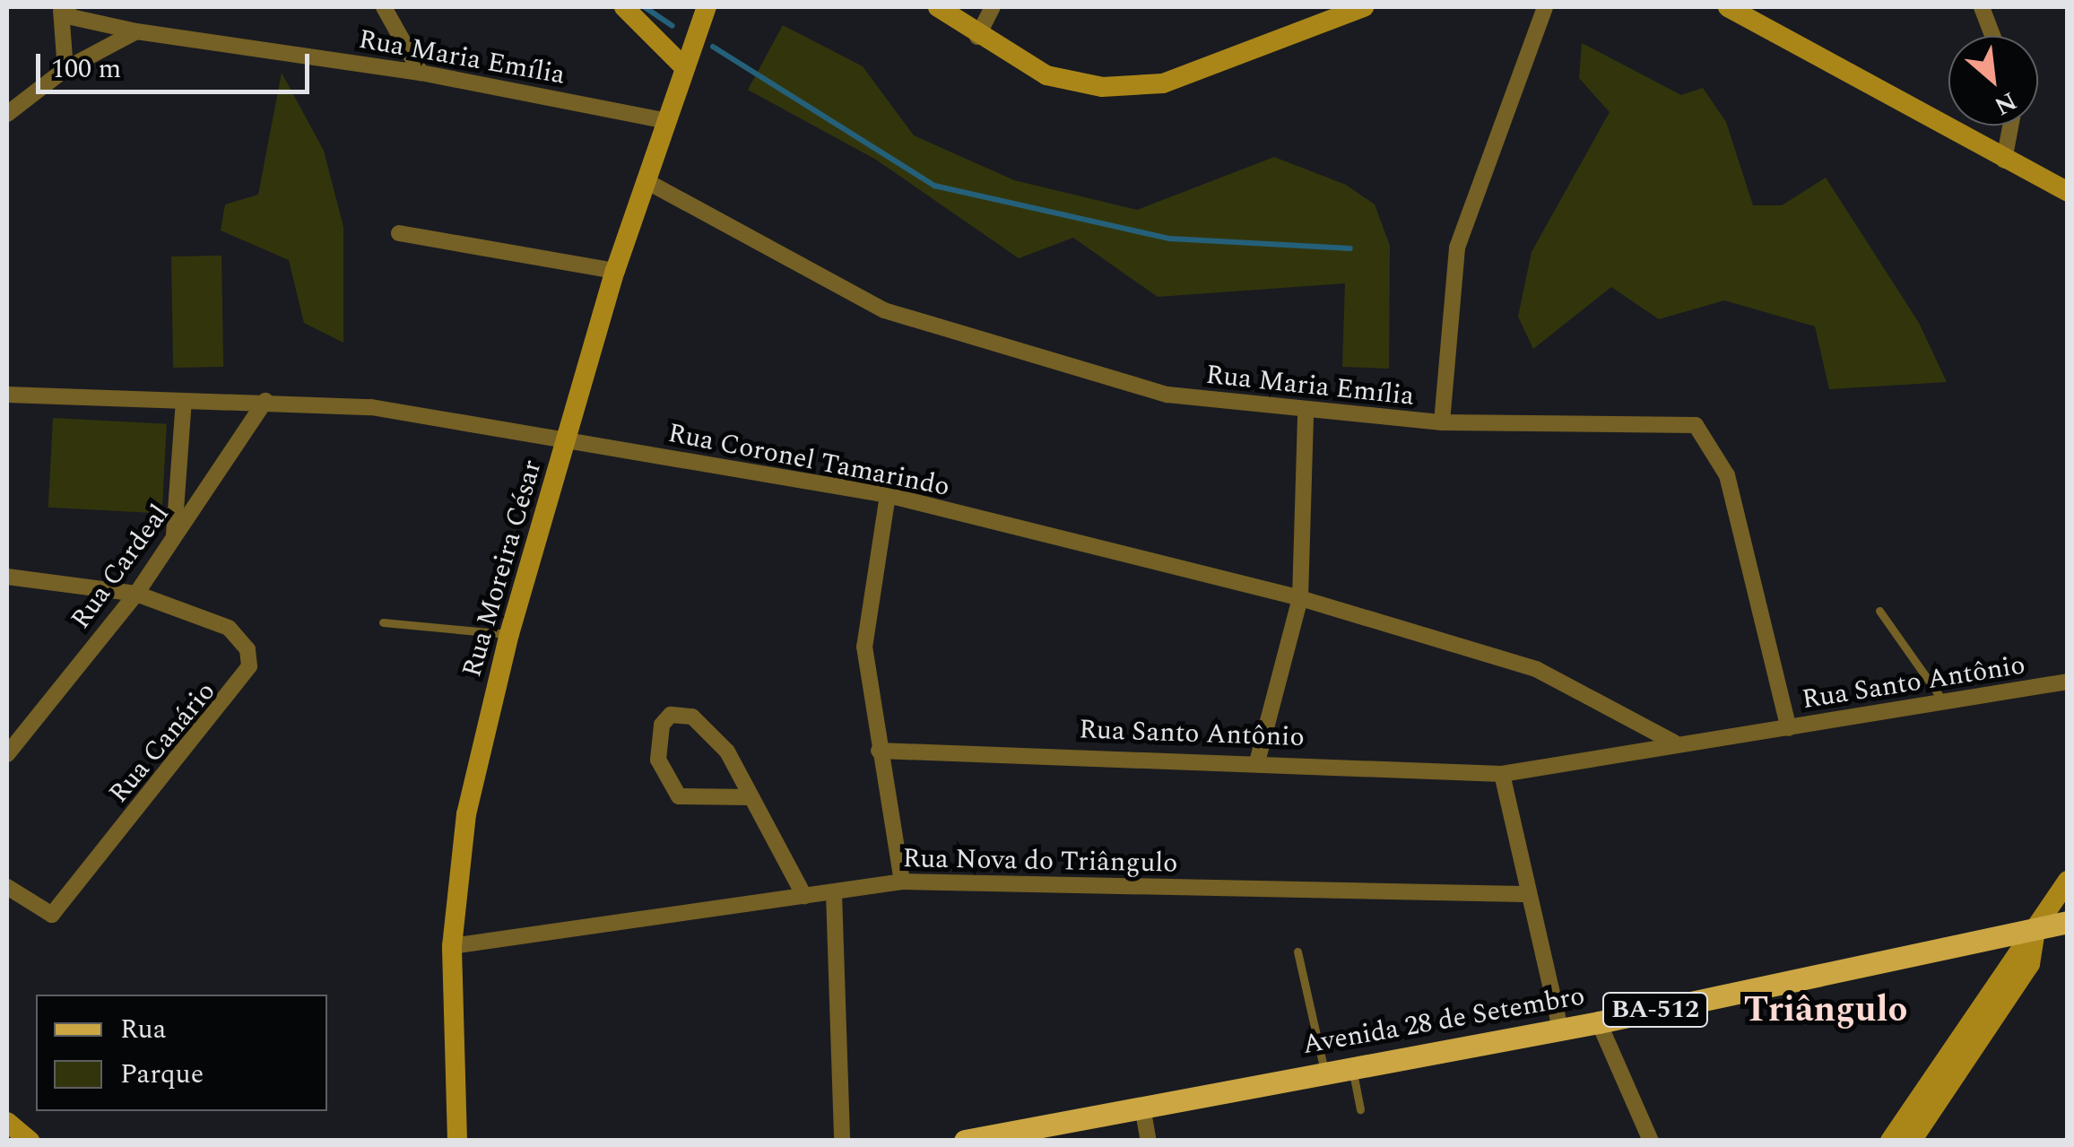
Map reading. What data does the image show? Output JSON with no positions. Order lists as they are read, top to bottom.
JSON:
{
  "streets": {
    "main road": ["BA-512", "Avenida 28 de Setembro"],
    "street": [
      "Rua Maria Emília",
      "Rua Coronel Tamarindo",
      "Rua Cardeal",
      "Rua Moreira César",
      "Rua Santo Antônio",
      "Rua Canário",
      "Rua Nova do Triângulo"
    ]
  },
  "crossings": [
    ["Rua Maria Emília", "Rua Moreira César"],
    ["Rua Maria Emília", "Rua Santo Antônio"],
    ["Rua Coronel Tamarindo", "Rua Cardeal"],
    ["Rua Coronel Tamarindo", "Rua Moreira César"],
    ["Rua Coronel Tamarindo", "Rua Santo Antônio"],
    ["Rua Cardeal", "Rua Canário"],
    ["Rua Moreira César", "Rua Nova do Triângulo"],
    ["BA-512", "Avenida 28 de Setembro"]
  ],
  "districts": ["Triângulo"],
  "legend": ["Rua", "Parque"],
  "scale_bar": "100 m",
  "north": "bottom right"
}
